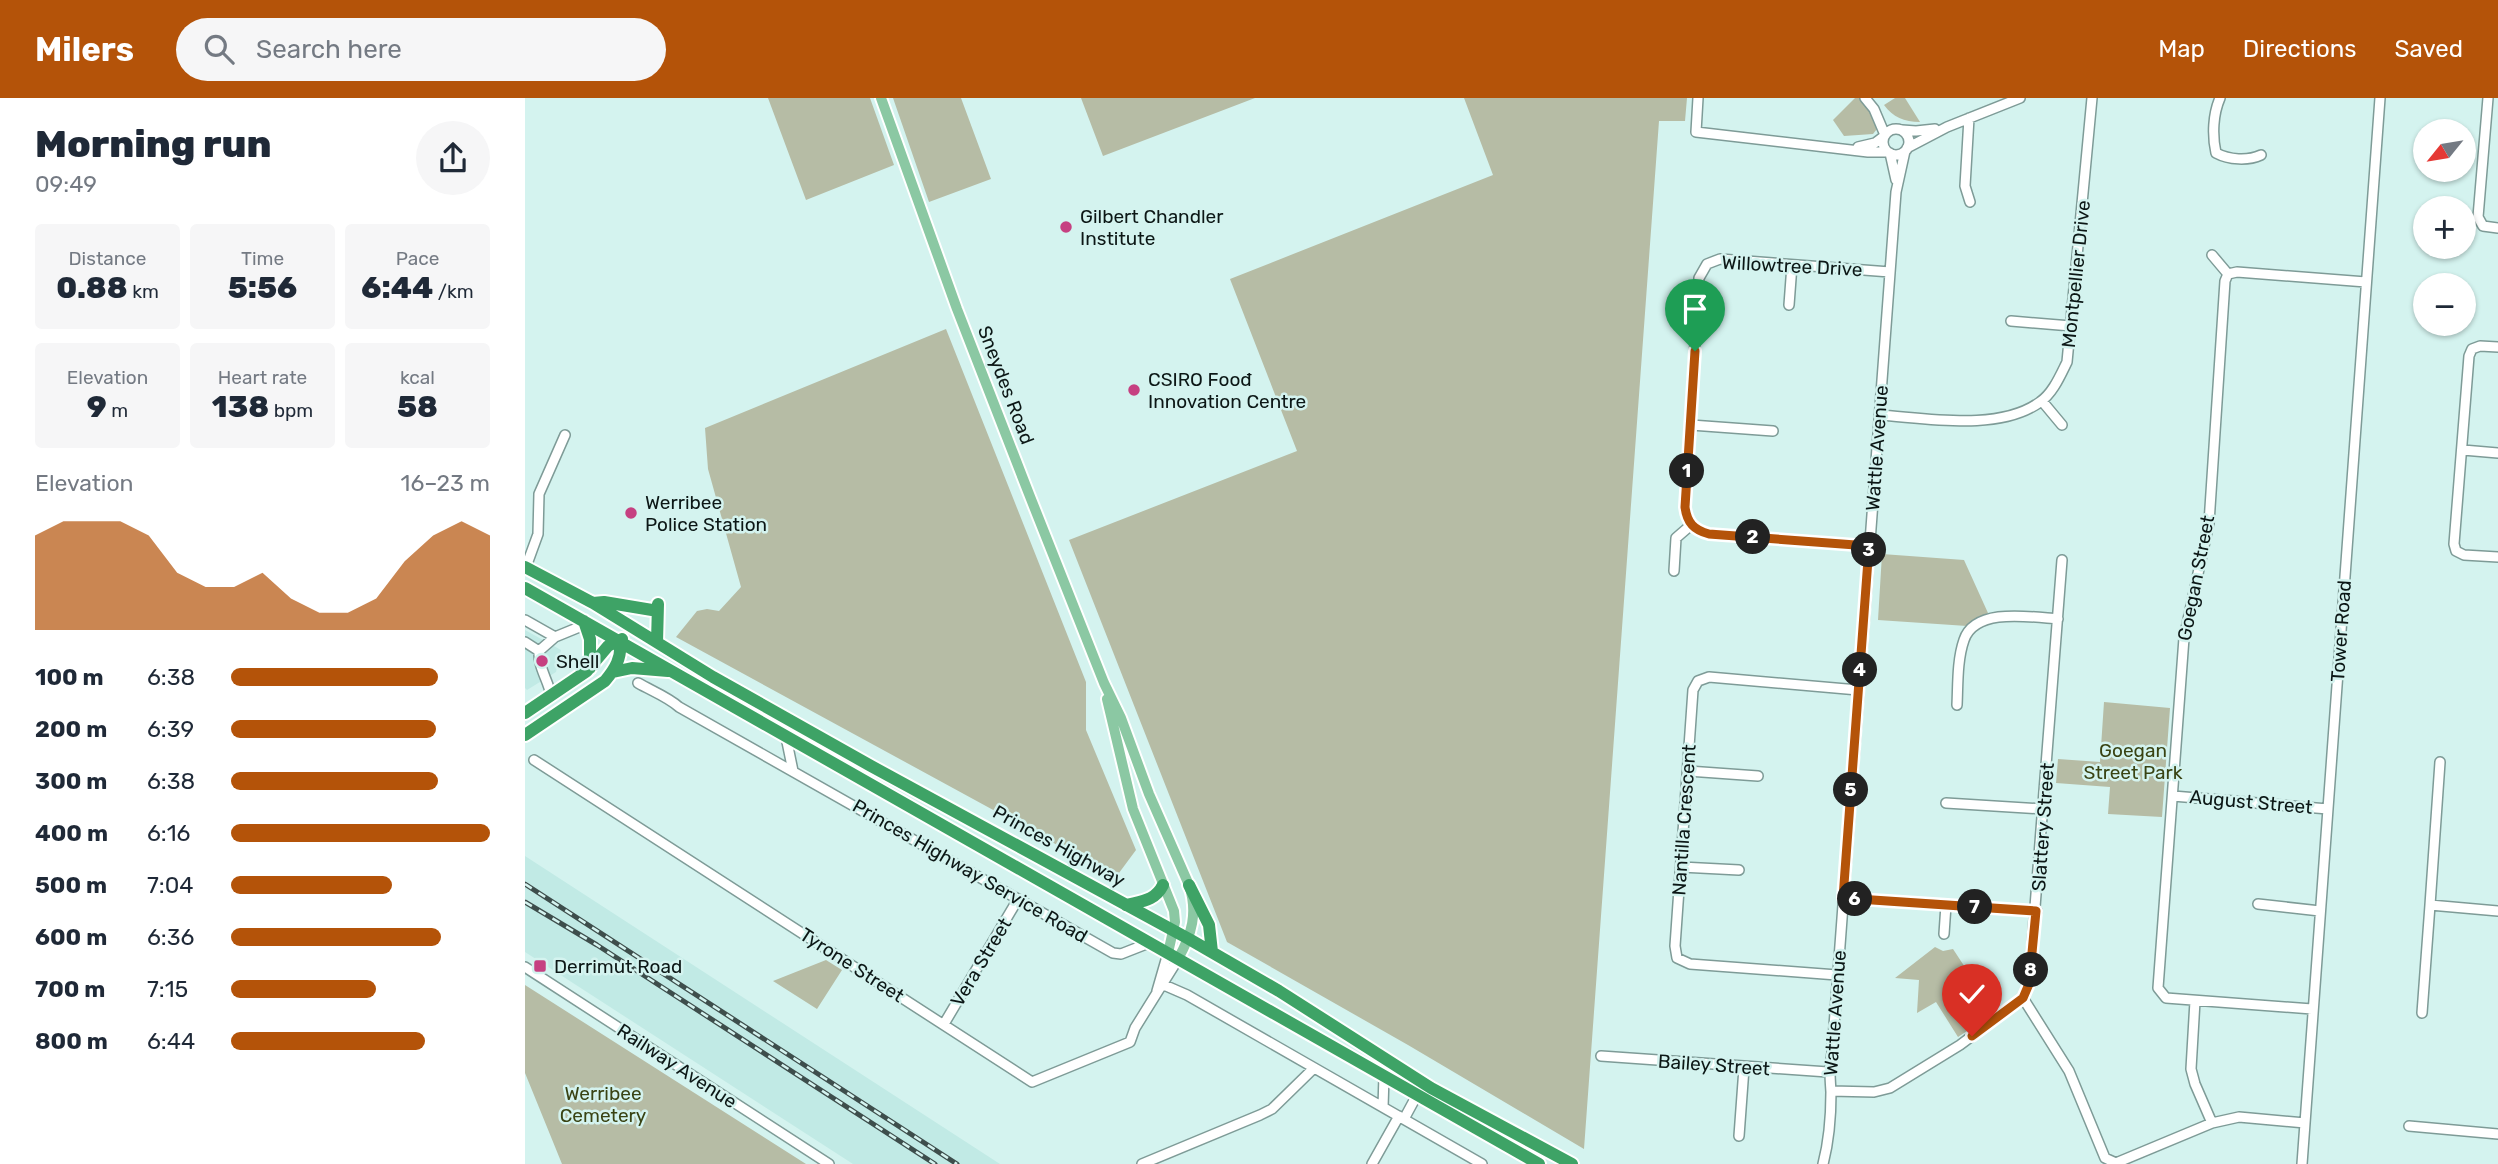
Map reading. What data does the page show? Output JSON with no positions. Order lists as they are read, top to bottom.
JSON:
{
  "streets": {
    "highway": ["Princes Highway"],
    "main road": ["Sneydes Road"],
    "street": [
      "Willowtree Drive",
      "Montpellier Drive",
      "Wattle Avenue",
      "Goegan Street",
      "Tower Road",
      "August Street",
      "Nantilla Crescent",
      "Slattery Street",
      "Princes Highway Service Road",
      "Vera Street",
      "Tyrone Street",
      "Bailey Street",
      "Railway Avenue"
    ]
  },
  "crossings": [
    ["Willowtree Drive", "Wattle Avenue"],
    ["Montpellier Drive", "Wattle Avenue"],
    ["Sneydes Road", "Princes Highway"],
    ["Sneydes Road", "Tyrone Street"],
    ["Wattle Avenue", "Nantilla Crescent"],
    ["Wattle Avenue", "Bailey Street"],
    ["Goegan Street", "Tower Road"],
    ["Goegan Street", "August Street"],
    ["Tower Road", "August Street"],
    ["Princes Highway", "Princes Highway Service Road"],
    ["Princes Highway", "Tyrone Street"],
    ["Princes Highway Service Road", "Vera Street"],
    ["Vera Street", "Tyrone Street"]
  ],
  "parks": ["Goegan Street Park", "Werribee Cemetery"],
  "places": {
    "other": [
      "Gilbert Chandler Institute",
      "CSIRO Foođ Innovation Centre",
      "Werribee Police Station",
      "Shell"
    ],
    "transit": ["Derrimut Road"]
  },
  "north": "bottom left",
  "page": {
    "header": "Milers",
    "search": "Search here",
    "nav": ["Map", "Directions", "Saved"],
    "heading": ["Morning run", "09:49"],
    "map_buttons": ["+", "−"],
    "stats": [
      ["Distance", "0.88 km"],
      ["Time", "5:56"],
      ["Pace", "6:44 /km"],
      ["Elevation", "9 m"],
      ["Heart rate", "138 bpm"],
      ["kcal", "58"]
    ],
    "pins": [
      "1",
      "2",
      "3",
      "4",
      "5",
      "6",
      "7",
      "8"
    ],
    "chart": ["Elevation", "16–23 m"],
    "list": [
      {
        "name": "100 m",
        "note": "6:38"
      },
      {
        "name": "200 m",
        "note": "6:39"
      },
      {
        "name": "300 m",
        "note": "6:38"
      },
      {
        "name": "400 m",
        "note": "6:16"
      },
      {
        "name": "500 m",
        "note": "7:04"
      },
      {
        "name": "600 m",
        "note": "6:36"
      },
      {
        "name": "700 m",
        "note": "7:15"
      },
      {
        "name": "800 m",
        "note": "6:44"
      }
    ]
  }
}
